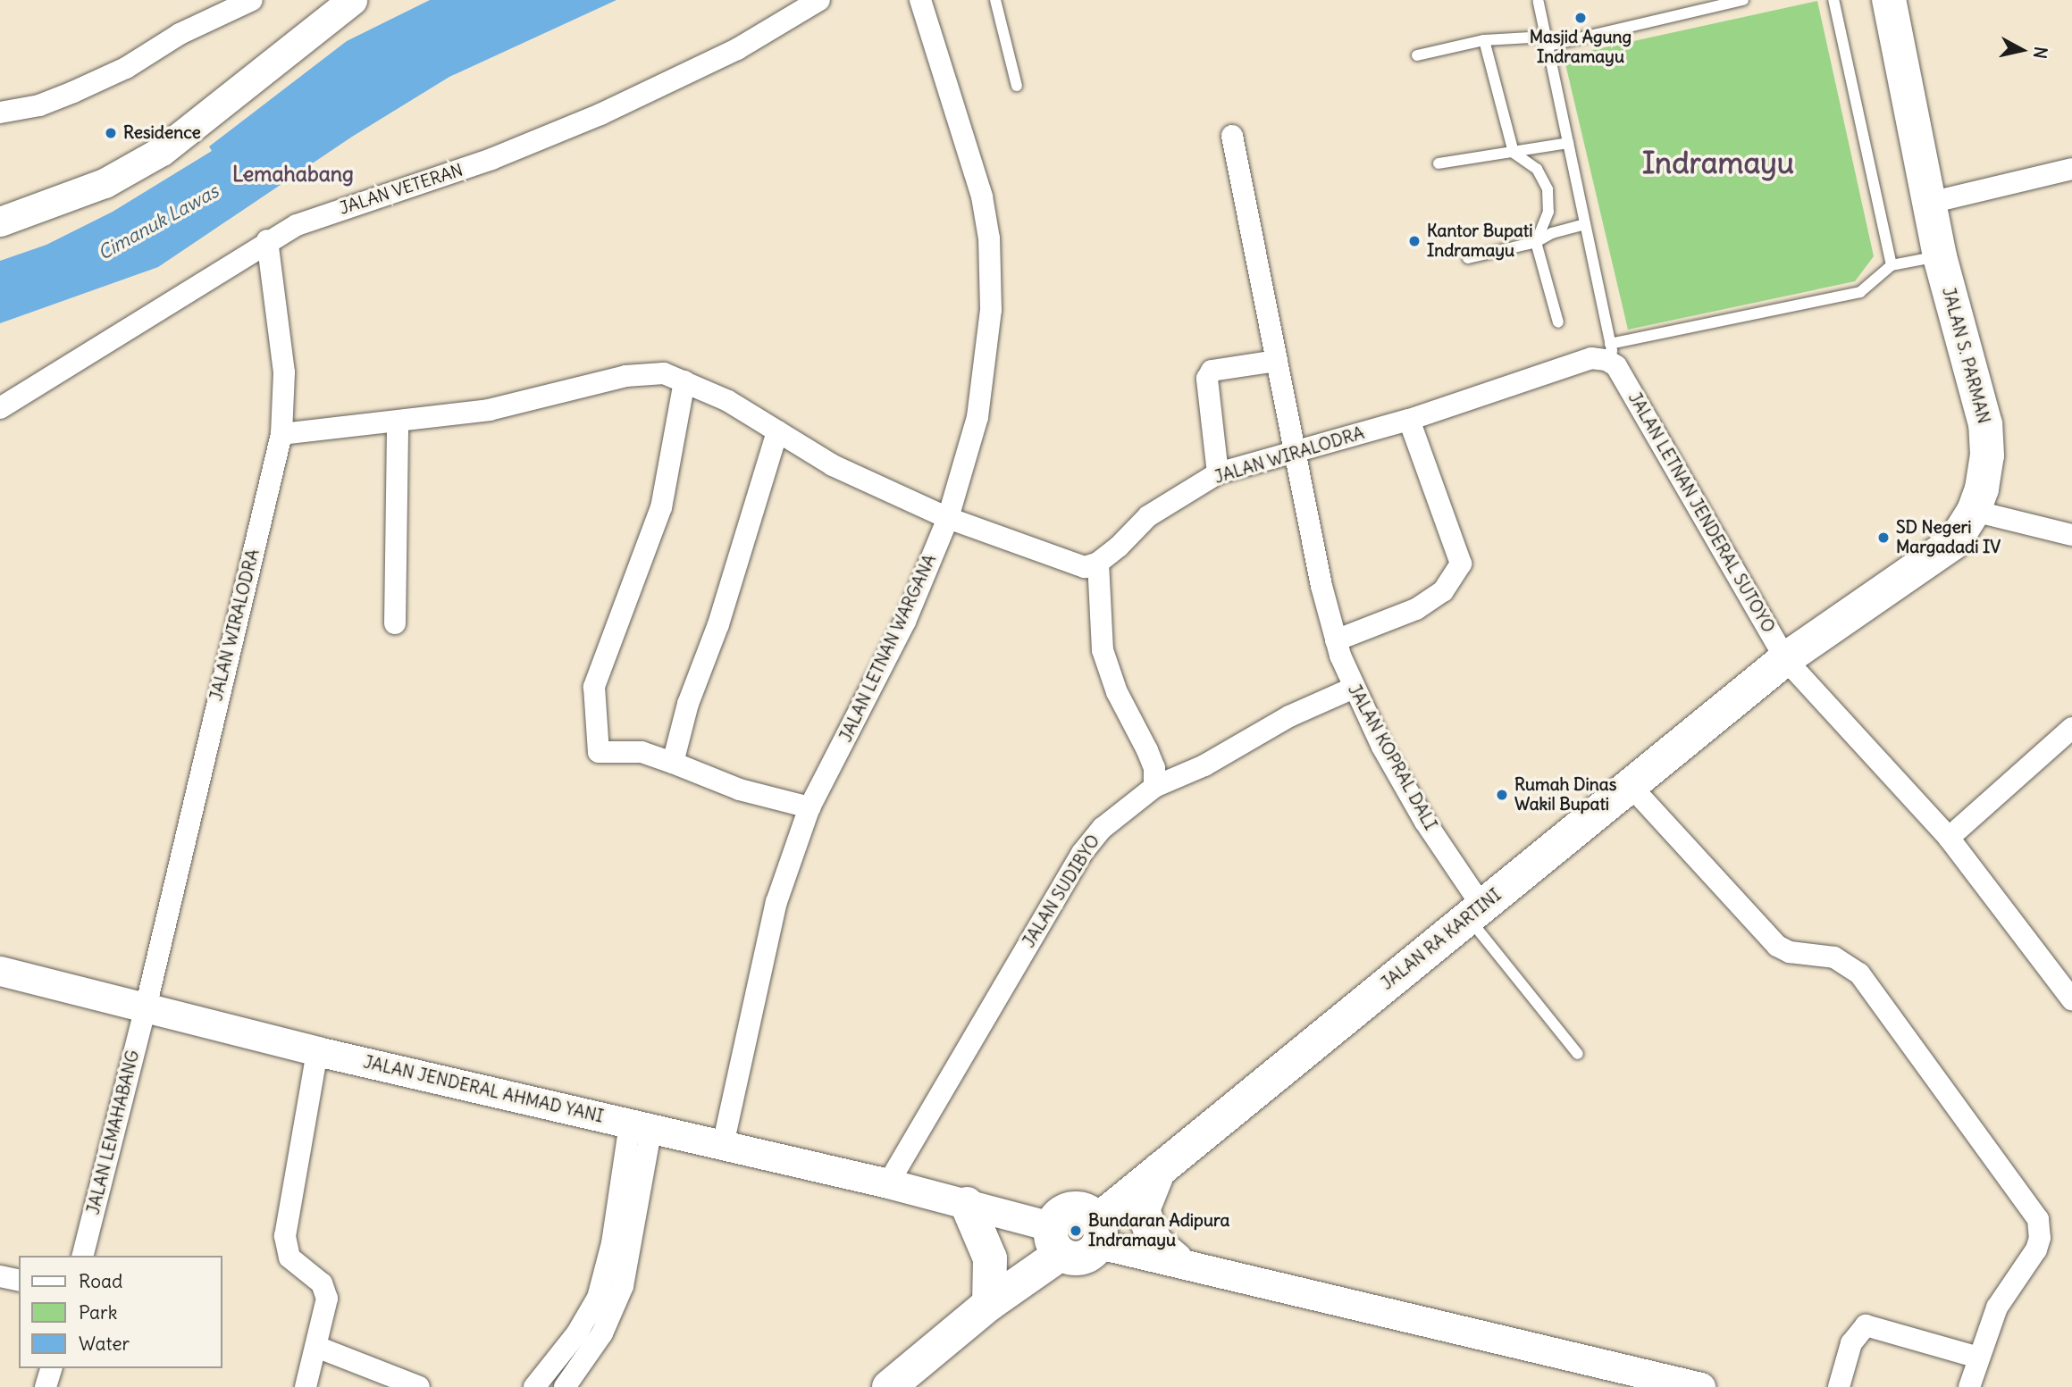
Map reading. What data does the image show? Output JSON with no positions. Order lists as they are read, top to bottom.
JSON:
{
  "streets": {
    "main road": ["JALAN S. PARMAN", "JALAN RA KARTINI", "JALAN JENDERAL AHMAD YANI"],
    "street": [
      "JALAN VETERAN",
      "JALAN WIRALODRA",
      "JALAN LETNAN JENDERAL SUTOYO",
      "JALAN LETNAN WARGANA",
      "JALAN KOPRAL DALI",
      "JALAN SUDIBYO",
      "JALAN LEMAHABANG"
    ]
  },
  "crossings": [
    ["JALAN VETERAN", "JALAN WIRALODRA"],
    ["JALAN S. PARMAN", "JALAN LETNAN JENDERAL SUTOYO"],
    ["JALAN S. PARMAN", "JALAN RA KARTINI"],
    ["JALAN WIRALODRA", "JALAN LETNAN JENDERAL SUTOYO"],
    ["JALAN WIRALODRA", "JALAN KOPRAL DALI"],
    ["JALAN WIRALODRA", "JALAN JENDERAL AHMAD YANI"],
    ["JALAN WIRALODRA", "JALAN LEMAHABANG"],
    ["JALAN LETNAN JENDERAL SUTOYO", "JALAN RA KARTINI"],
    ["JALAN LETNAN WARGANA", "JALAN JENDERAL AHMAD YANI"],
    ["JALAN KOPRAL DALI", "JALAN SUDIBYO"],
    ["JALAN KOPRAL DALI", "JALAN RA KARTINI"],
    ["JALAN SUDIBYO", "JALAN JENDERAL AHMAD YANI"],
    ["JALAN RA KARTINI", "JALAN JENDERAL AHMAD YANI"],
    ["JALAN JENDERAL AHMAD YANI", "JALAN LEMAHABANG"]
  ],
  "districts": ["Indramayu", "Lemahabang"],
  "water": ["Cimanuk Lawas"],
  "places": [
    "Masjid Agung Indramayu",
    "Residence",
    "Kantor Bupati Indramayu",
    "SD Negeri Margadadi IV",
    "Rumah Dinas Wakil Bupati",
    "Bundaran Adipura Indramayu"
  ],
  "legend": ["Road", "Park", "Water"],
  "north": "right"
}
